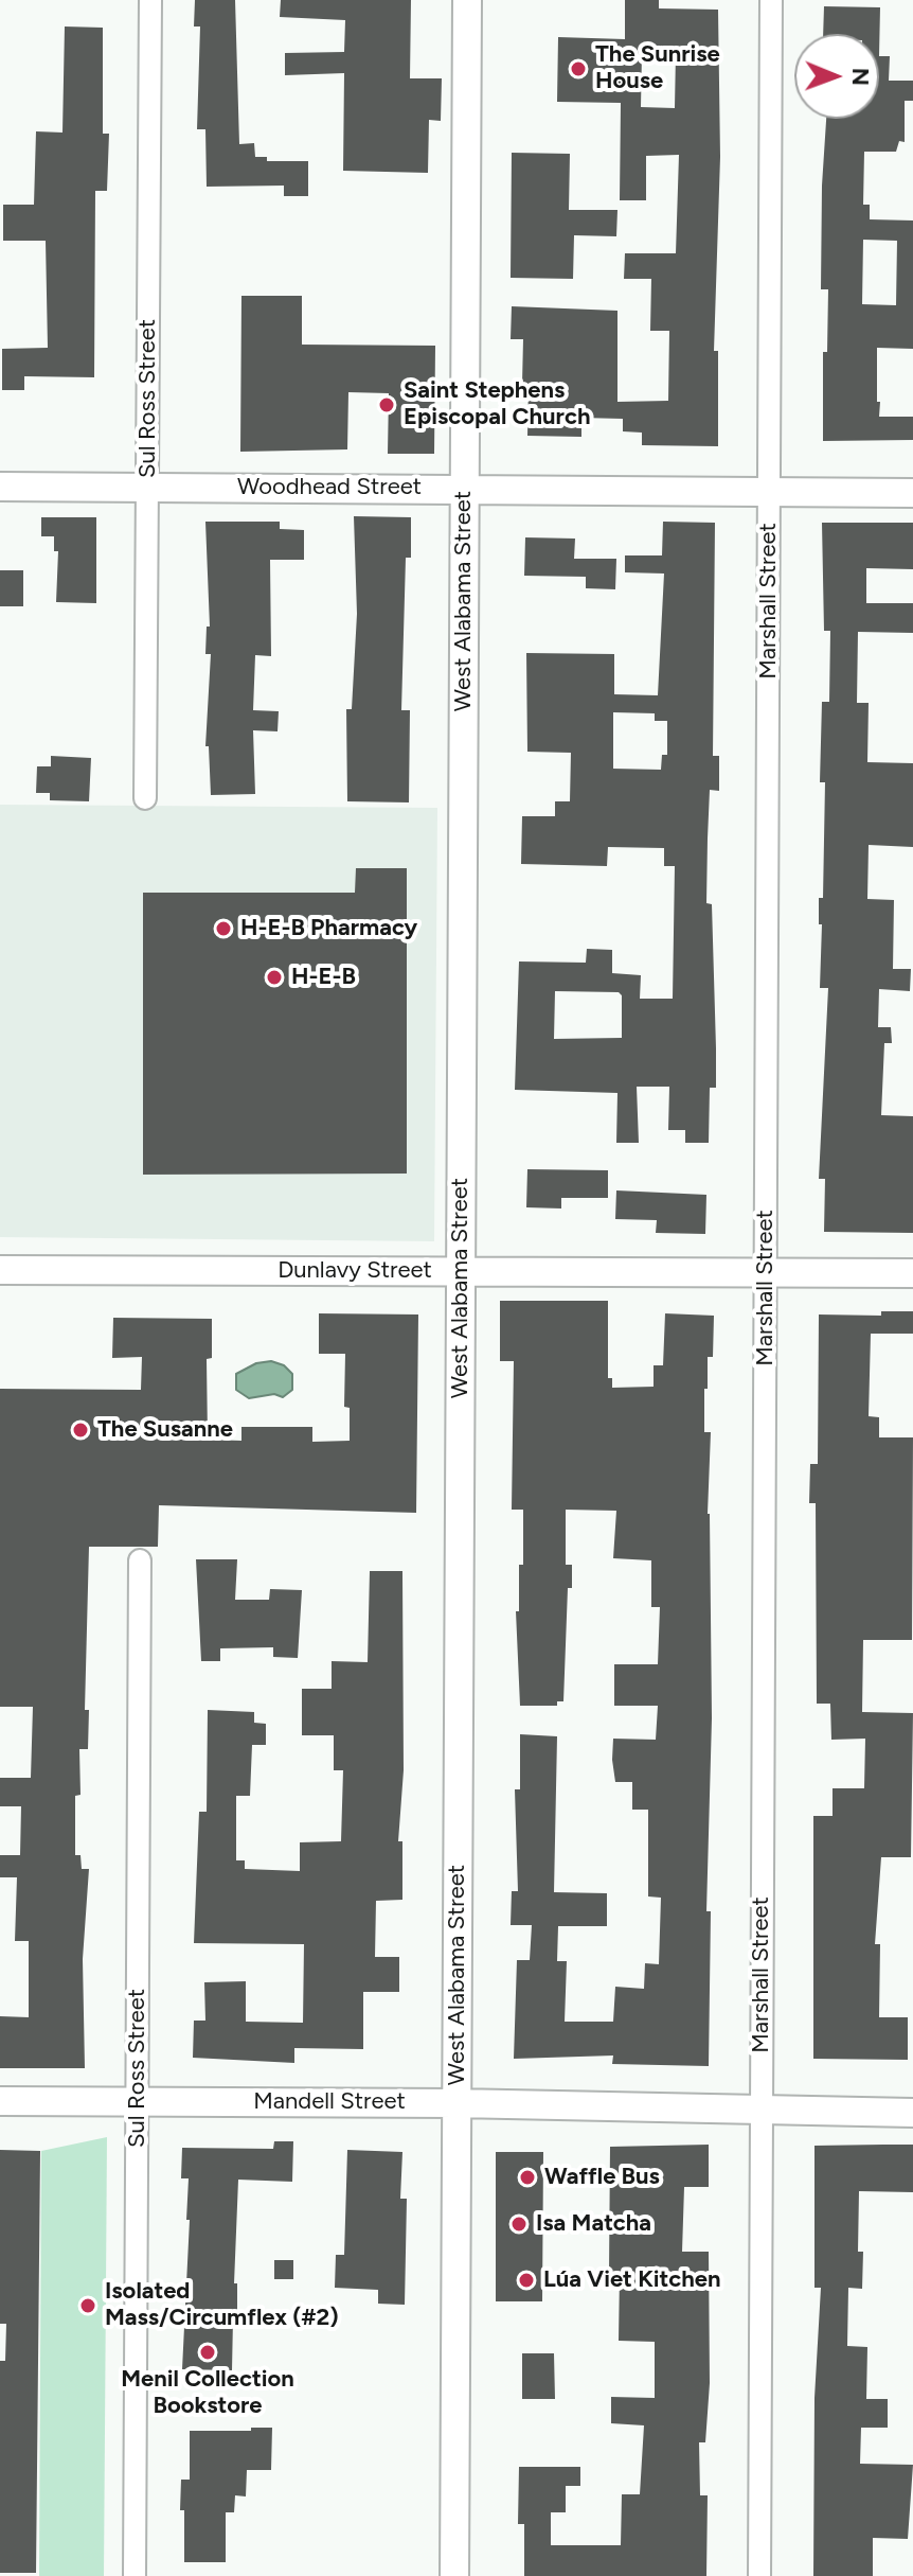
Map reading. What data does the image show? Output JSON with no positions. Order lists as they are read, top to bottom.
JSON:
{
  "streets": {
    "street": [
      "Sul Ross Street",
      "Woodhead Street",
      "West Alabama Street",
      "Marshall Street",
      "Dunlavy Street",
      "Mandell Street"
    ]
  },
  "crossings": [
    ["Sul Ross Street", "Woodhead Street"],
    ["Sul Ross Street", "Mandell Street"],
    ["Woodhead Street", "West Alabama Street"],
    ["Woodhead Street", "Marshall Street"],
    ["West Alabama Street", "Dunlavy Street"],
    ["West Alabama Street", "Mandell Street"],
    ["Marshall Street", "Dunlavy Street"],
    ["Marshall Street", "Mandell Street"]
  ],
  "places": [
    "The Sunrise House",
    "Saint Stephens Episcopal Church",
    "H-E-B Pharmacy",
    "H-E-B",
    "The Susanne",
    "Waffle Bus",
    "Isa Matcha",
    "Lúa Viet Kitchen",
    "Isolated Mass/Circumflex (#2)",
    "Menil Collection Bookstore"
  ],
  "north": "right"
}
